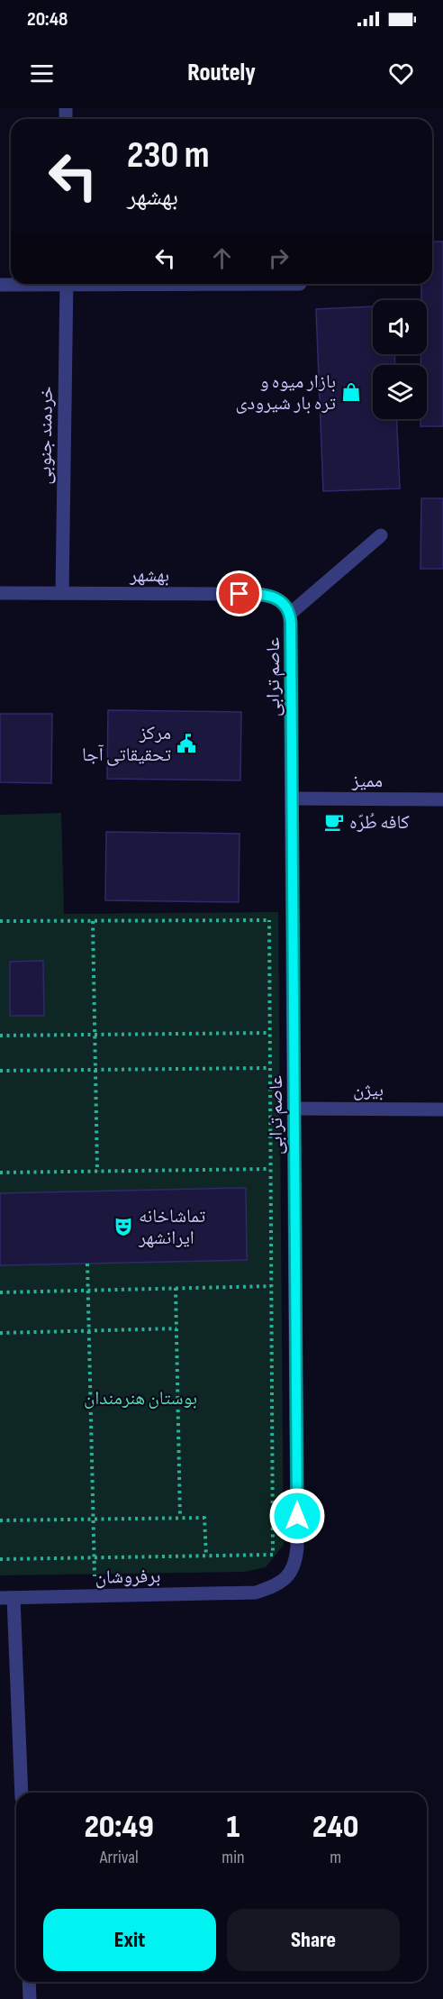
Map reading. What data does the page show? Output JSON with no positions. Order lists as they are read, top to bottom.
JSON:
{
  "streets": {
    "street": [
      "خردمند جنوبی",
      "بهشهر",
      "عاصم ترابی",
      "ممیز",
      "بیژن",
      "برفروشان"
    ]
  },
  "crossings": [
    ["خردمند جنوبی", "بهشهر"],
    ["بهشهر", "عاصم ترابی"],
    ["عاصم ترابی", "ممیز"],
    ["عاصم ترابی", "بیژن"],
    ["عاصم ترابی", "برفروشان"]
  ],
  "parks": ["بوستان هنرمندان"],
  "places": {
    "shop": ["بازار میوه و تره بار شیرودی"],
    "public building": ["مرکز تحقیقاتی آجا"],
    "cafe": ["کافه طُرّه"],
    "theatre": ["تماشاخانه ایرانشهر"]
  },
  "page": {
    "status": "20:48",
    "header": "Routely",
    "turn": ["230 m", "بهشهر"],
    "eta": [
      "20:49",
      "Arrival",
      "1",
      "min",
      "240",
      "m"
    ],
    "buttons": ["Exit", "Share"]
  }
}
